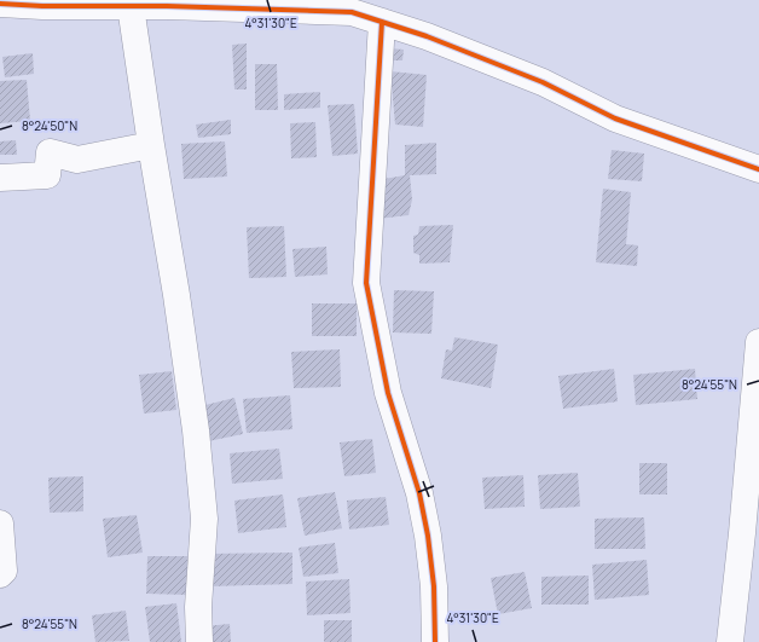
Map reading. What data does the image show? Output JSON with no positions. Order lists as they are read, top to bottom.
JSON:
{
  "coordinates": ["4°31'30\"E", "8°24'50\"N", "8°24'55\"N"]
}
